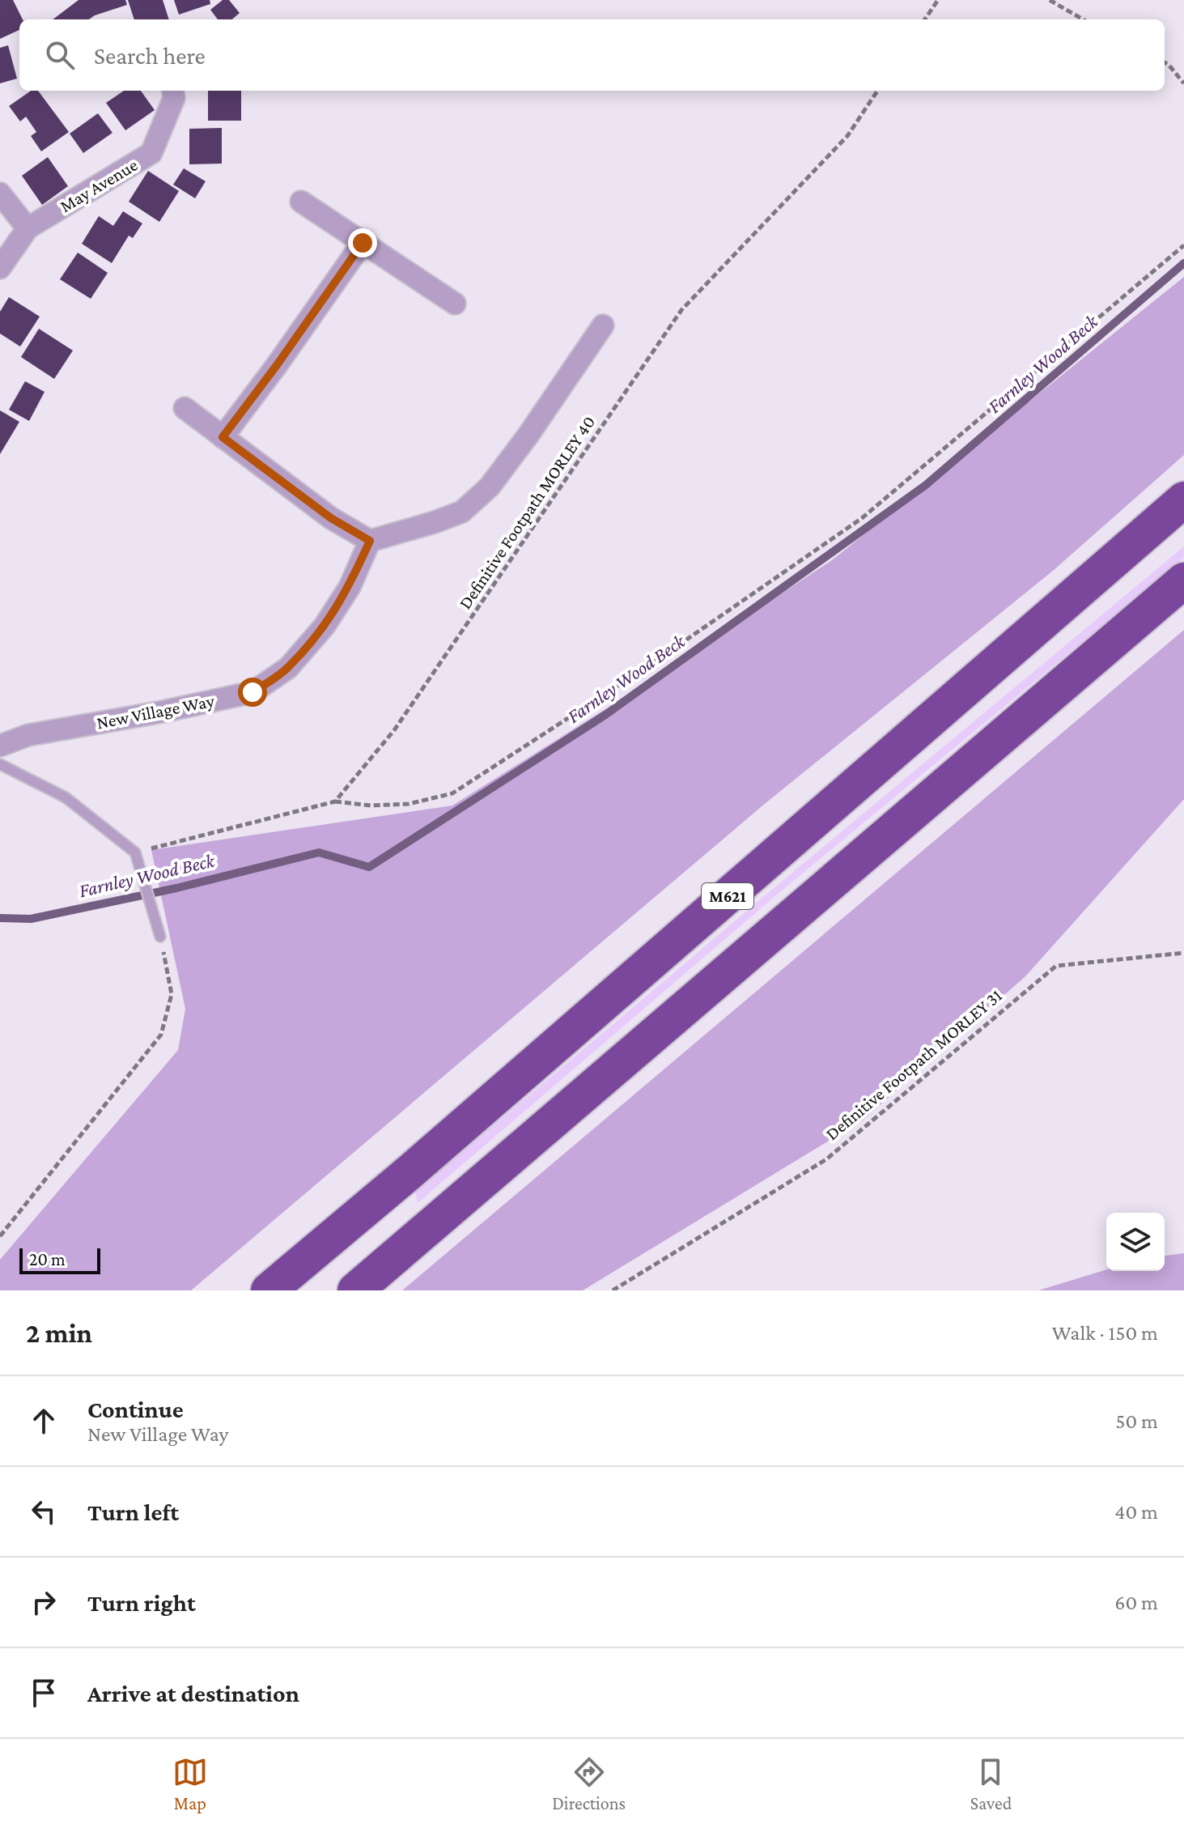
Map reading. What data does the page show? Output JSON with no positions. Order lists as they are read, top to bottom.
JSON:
{
  "streets": {
    "highway": ["M621"],
    "street": ["May Avenue", "New Village Way"],
    "path": ["Definitive Footpath MORLEY 40", "Definitive Footpath MORLEY 31"]
  },
  "water": ["Farnley Wood Beck"],
  "scale_bar": "20 m",
  "page": {
    "search": "Search here",
    "scale": "20 m",
    "heading": ["2 min", "Walk · 150 m"],
    "list": [
      ["Continue", "New Village Way", "50 m"],
      ["Turn left", "40 m"],
      ["Turn right", "60 m"],
      "Arrive at destination"
    ],
    "nav": ["Map", "Directions", "Saved"]
  }
}
